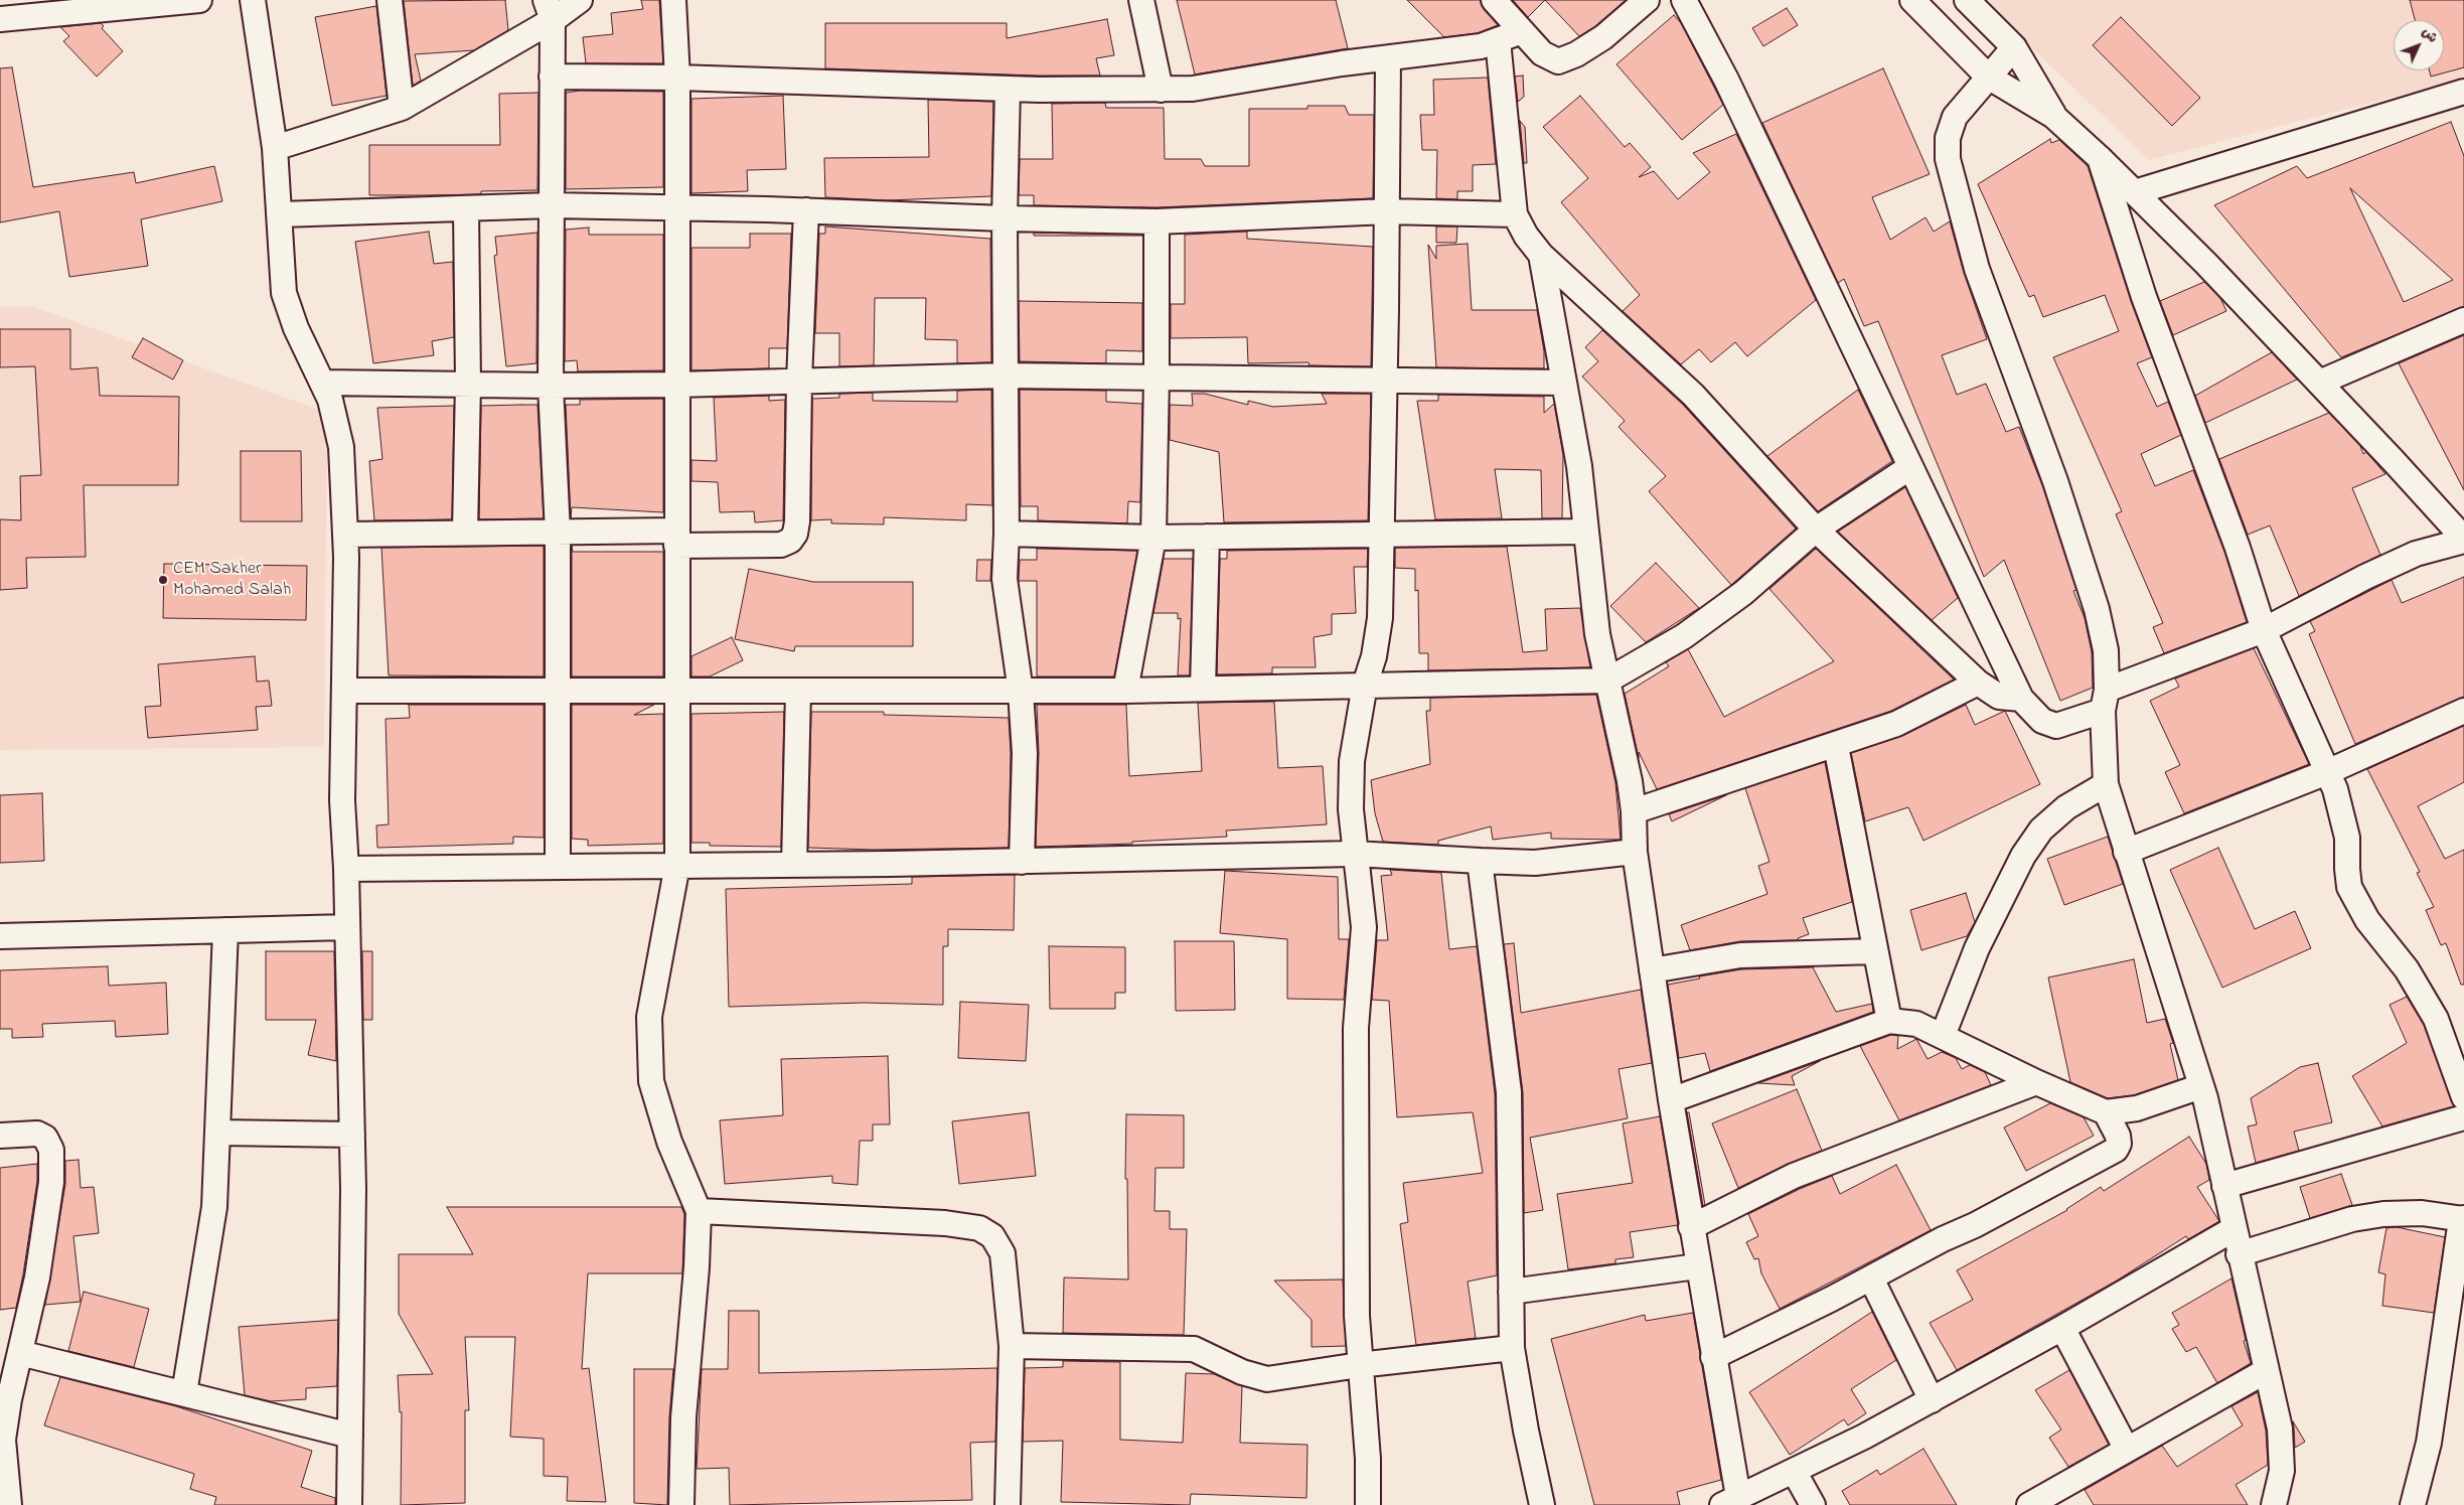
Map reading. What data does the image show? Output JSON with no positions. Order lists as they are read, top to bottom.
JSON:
{
  "places": ["CEM Sakher Mohamed Salah"],
  "north": "top right"
}
